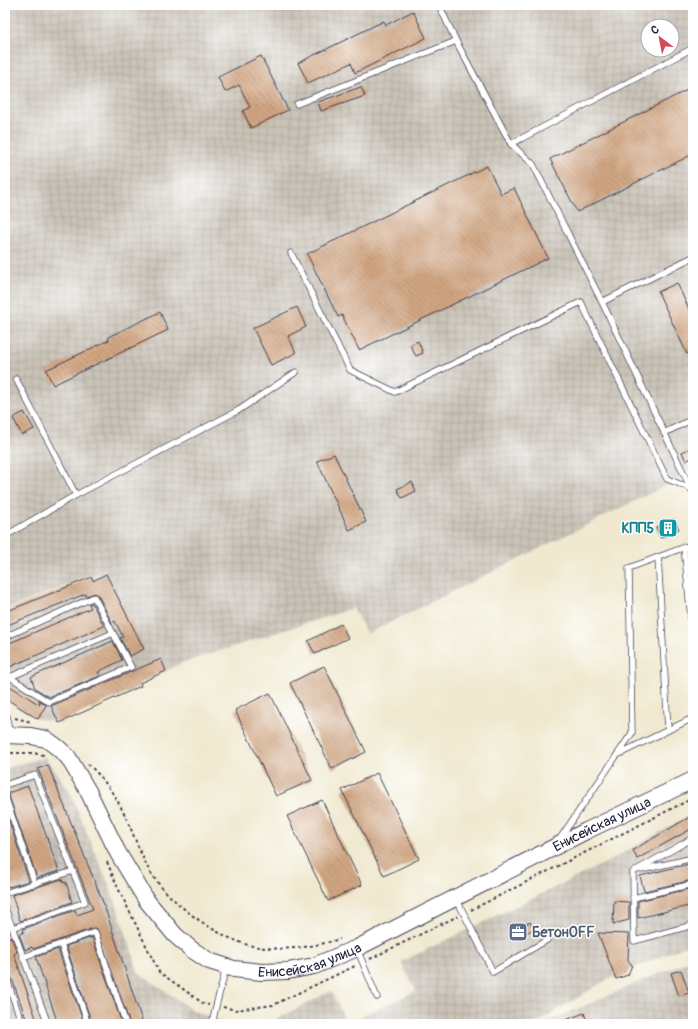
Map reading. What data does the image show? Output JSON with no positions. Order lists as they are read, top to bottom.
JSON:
{
  "streets": {
    "street": ["Енисейская улица"]
  },
  "places": {
    "building": ["КПП5"],
    "office": ["БетонOFF"]
  },
  "north": "top left"
}
